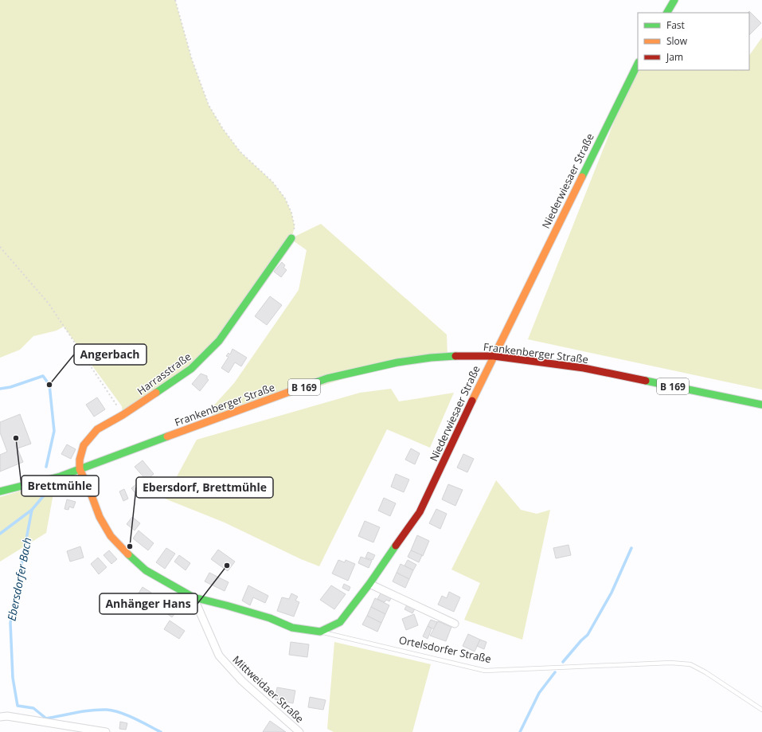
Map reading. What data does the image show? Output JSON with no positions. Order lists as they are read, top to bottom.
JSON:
{
  "streets": {
    "main road": [
      "Niederwiesaer Straße",
      "Frankenberger Straße",
      "Harrasstraße",
      "B 169",
      "Ortelsdorfer Straße"
    ],
    "street": ["Mittweidaer Straße"]
  },
  "crossings": [
    ["Niederwiesaer Straße", "Frankenberger Straße"],
    ["Niederwiesaer Straße", "Ortelsdorfer Straße"],
    ["Frankenberger Straße", "Harrasstraße"],
    ["Ortelsdorfer Straße", "Mittweidaer Straße"]
  ],
  "water": ["Ebersdorfer Bach"],
  "places": [
    "Angerbach",
    "Brettmühle",
    "Ebersdorf, Brettmühle",
    "Anhänger Hans"
  ],
  "legend": ["Fast", "Slow", "Jam"]
}
